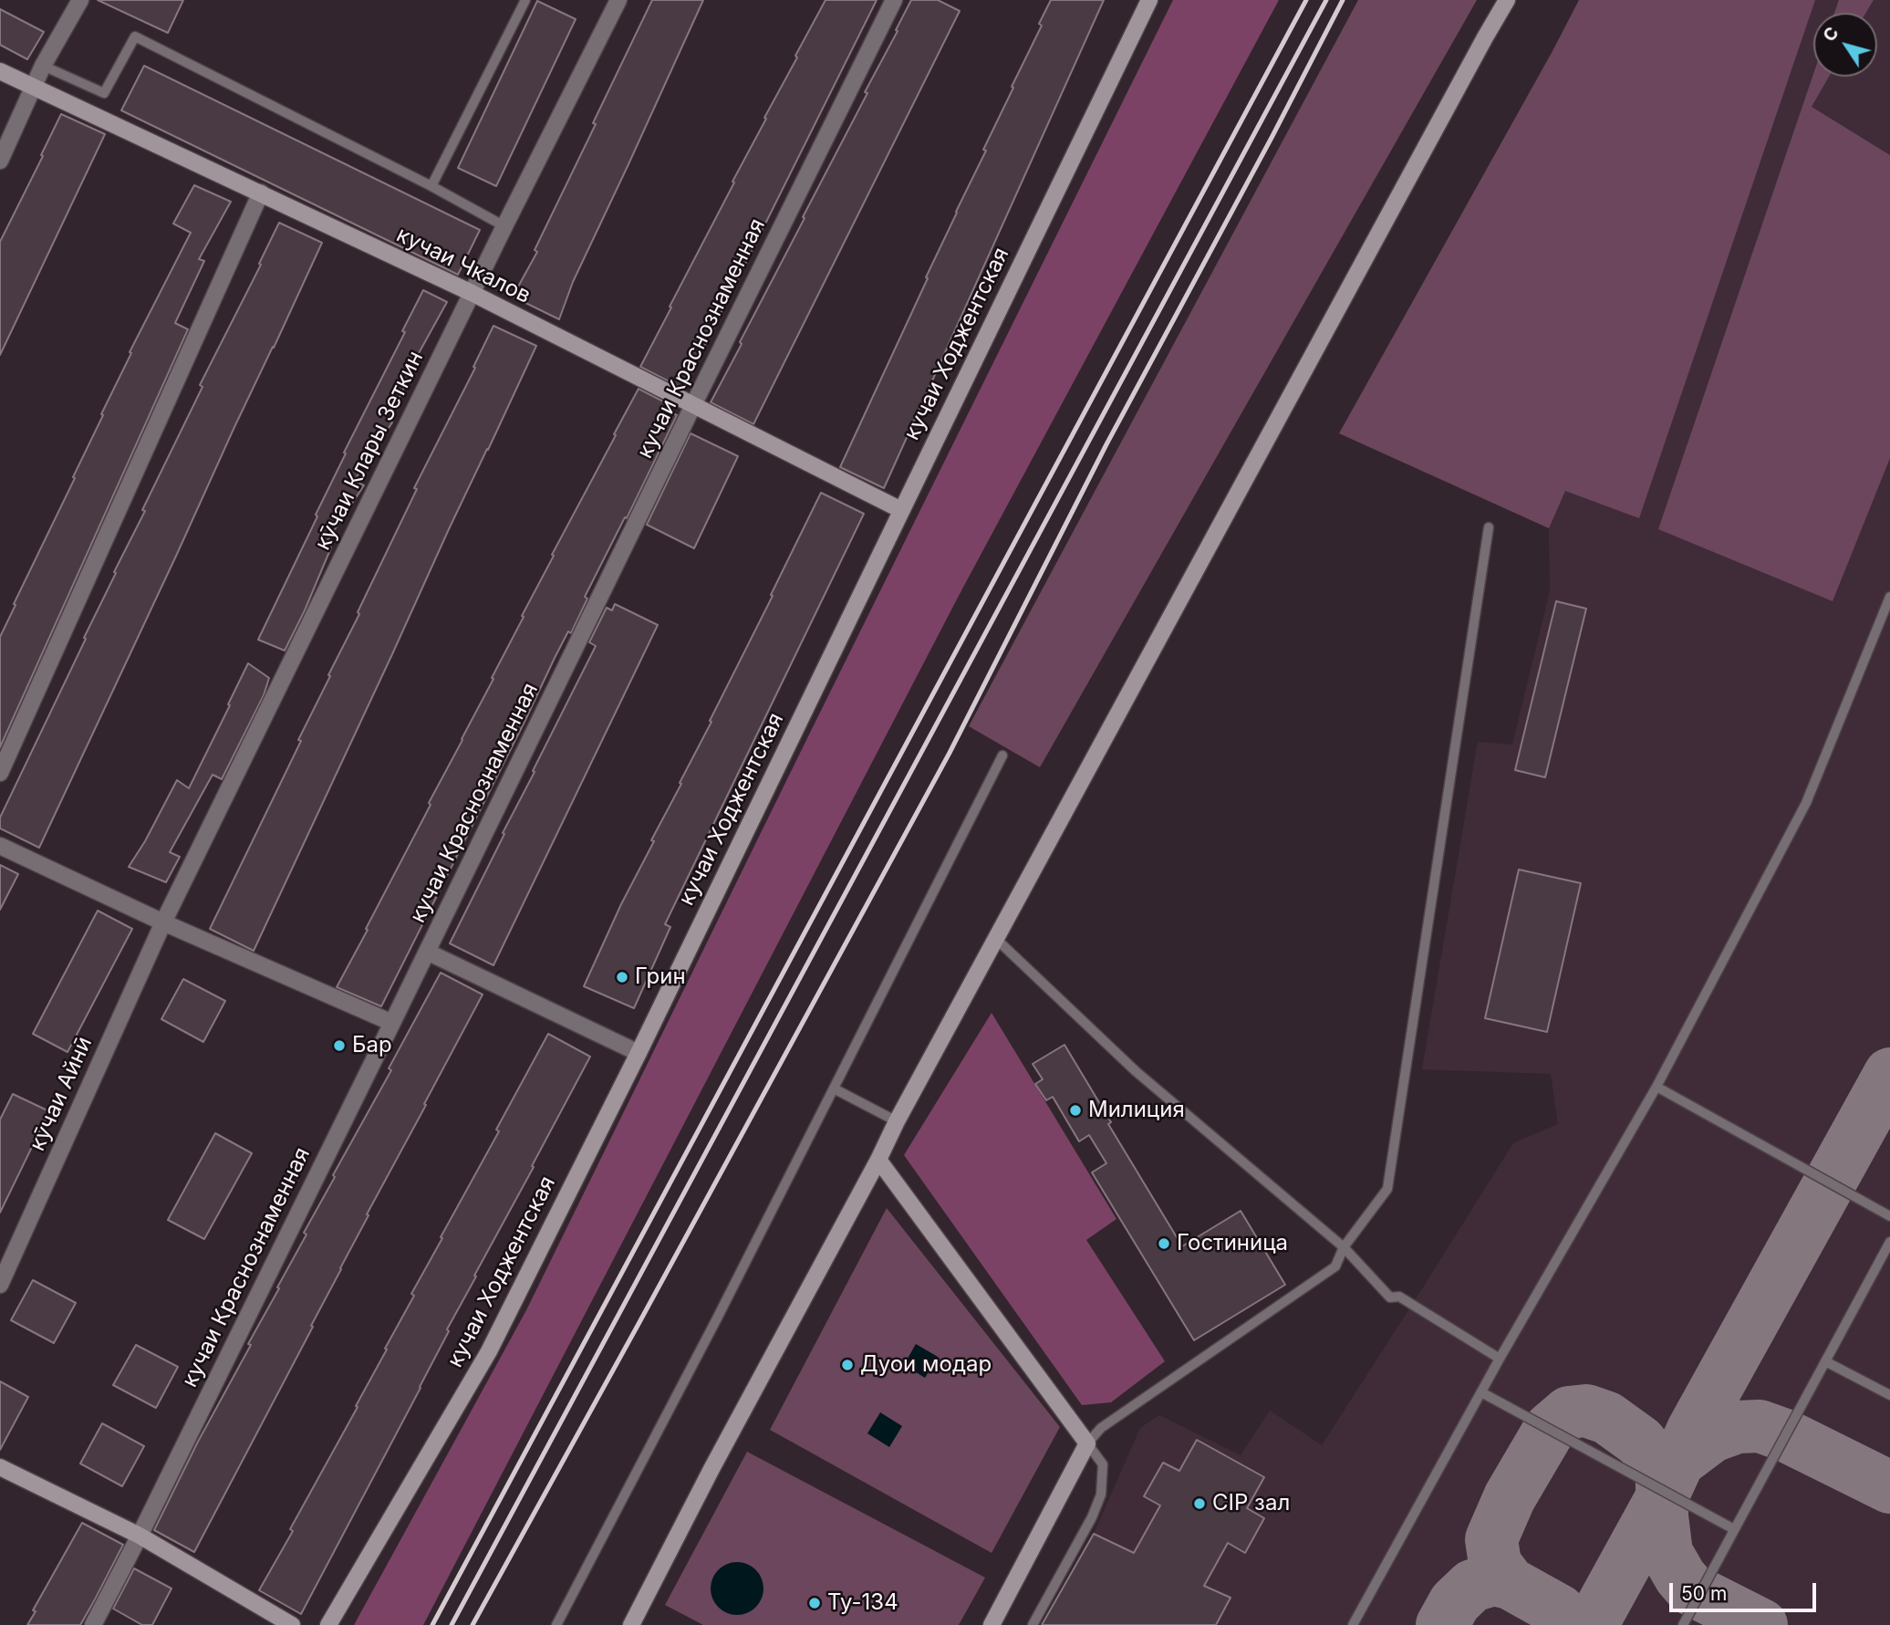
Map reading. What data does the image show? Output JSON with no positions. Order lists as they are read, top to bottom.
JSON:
{
  "streets": {
    "street": [
      "кучаи Чкалов",
      "кучаи Краснознаменная",
      "кучаи Ходжентская",
      "кӯчаи Клары Зеткин",
      "кӯчаи Айнӣ"
    ]
  },
  "crossings": [
    ["кучаи Чкалов", "кучаи Краснознаменная"],
    ["кучаи Чкалов", "кучаи Ходжентская"],
    ["кучаи Чкалов", "кӯчаи Клары Зеткин"],
    ["кӯчаи Клары Зеткин", "кӯчаи Айнӣ"]
  ],
  "places": [
    "Грин",
    "Бар",
    "Милиция",
    "Гостиница",
    "Дуои модар",
    "CIP зал",
    "Ту-134"
  ],
  "scale_bar": "50 m",
  "north": "top left"
}
